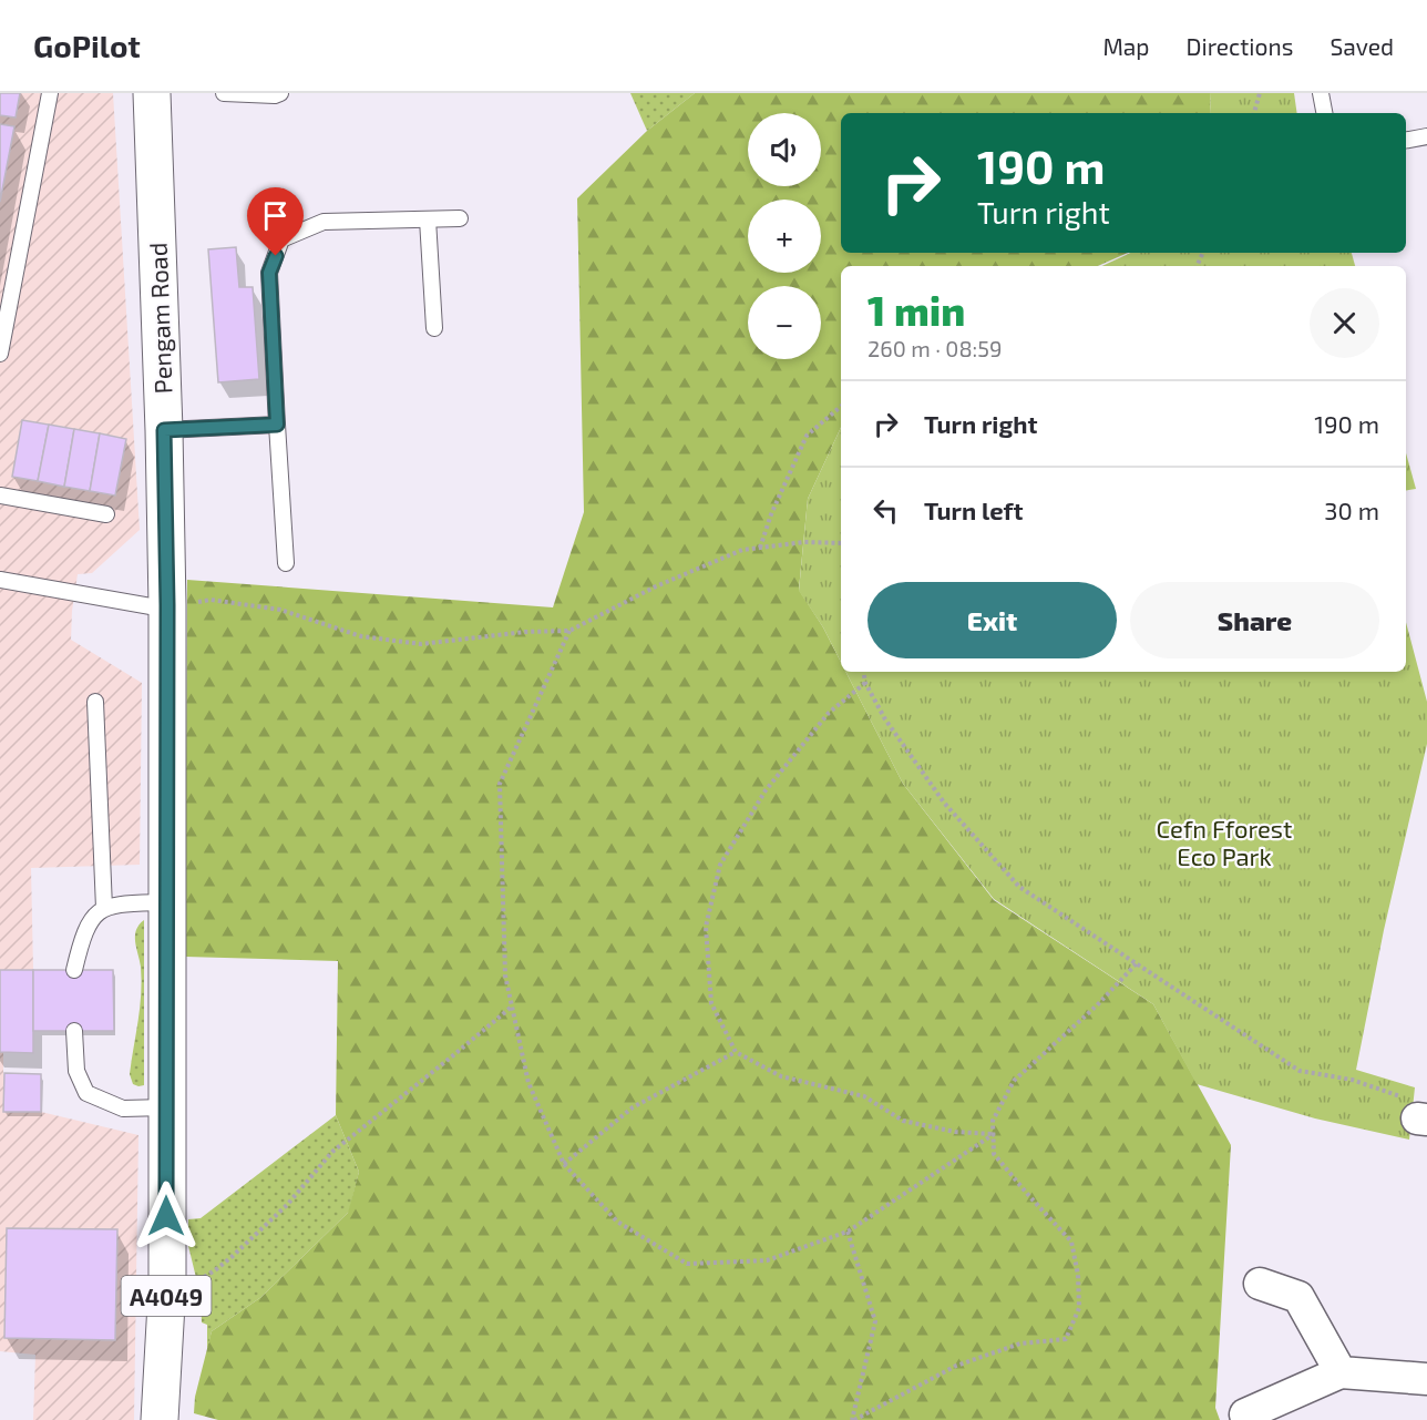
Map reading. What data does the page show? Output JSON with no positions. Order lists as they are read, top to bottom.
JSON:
{
  "streets": {
    "main road": ["Pengam Road", "A4049"]
  },
  "parks": ["Cefn Fforest Eco Park"],
  "page": {
    "header": "GoPilot",
    "nav": ["Map", "Directions", "Saved"],
    "map_buttons": ["+", "−"],
    "turn": ["190 m", "Turn right"],
    "heading": ["1 min", "260 m · 08:59"],
    "list": [
      {
        "name": "Turn right",
        "value": "190 m"
      },
      {
        "name": "Turn left",
        "value": "30 m"
      }
    ],
    "buttons": ["Exit", "Share"]
  }
}
